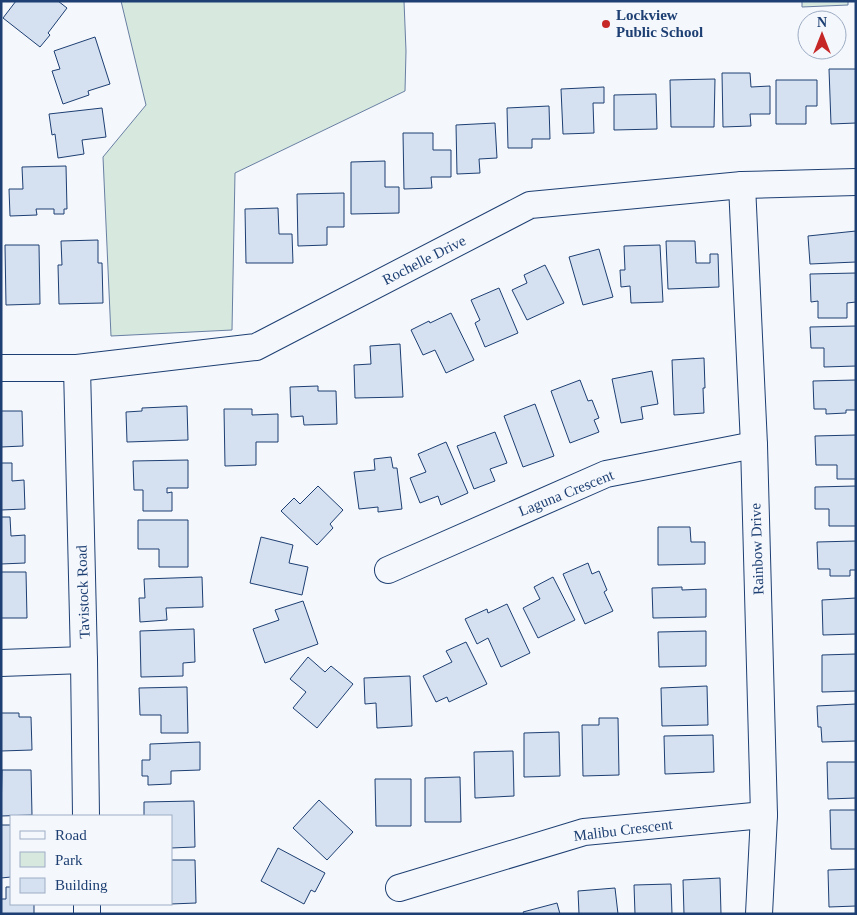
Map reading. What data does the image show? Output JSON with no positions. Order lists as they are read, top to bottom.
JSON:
{
  "streets": {
    "street": [
      "Rochelle Drive",
      "Laguna Crescent",
      "Rainbow Drive",
      "Tavistock Road",
      "Malibu Crescent"
    ]
  },
  "crossings": [
    ["Rochelle Drive", "Rainbow Drive"],
    ["Rochelle Drive", "Tavistock Road"],
    ["Laguna Crescent", "Rainbow Drive"],
    ["Rainbow Drive", "Malibu Crescent"]
  ],
  "places": ["Lockview Public School"],
  "legend": ["Road", "Park", "Building"],
  "north": "top"
}
